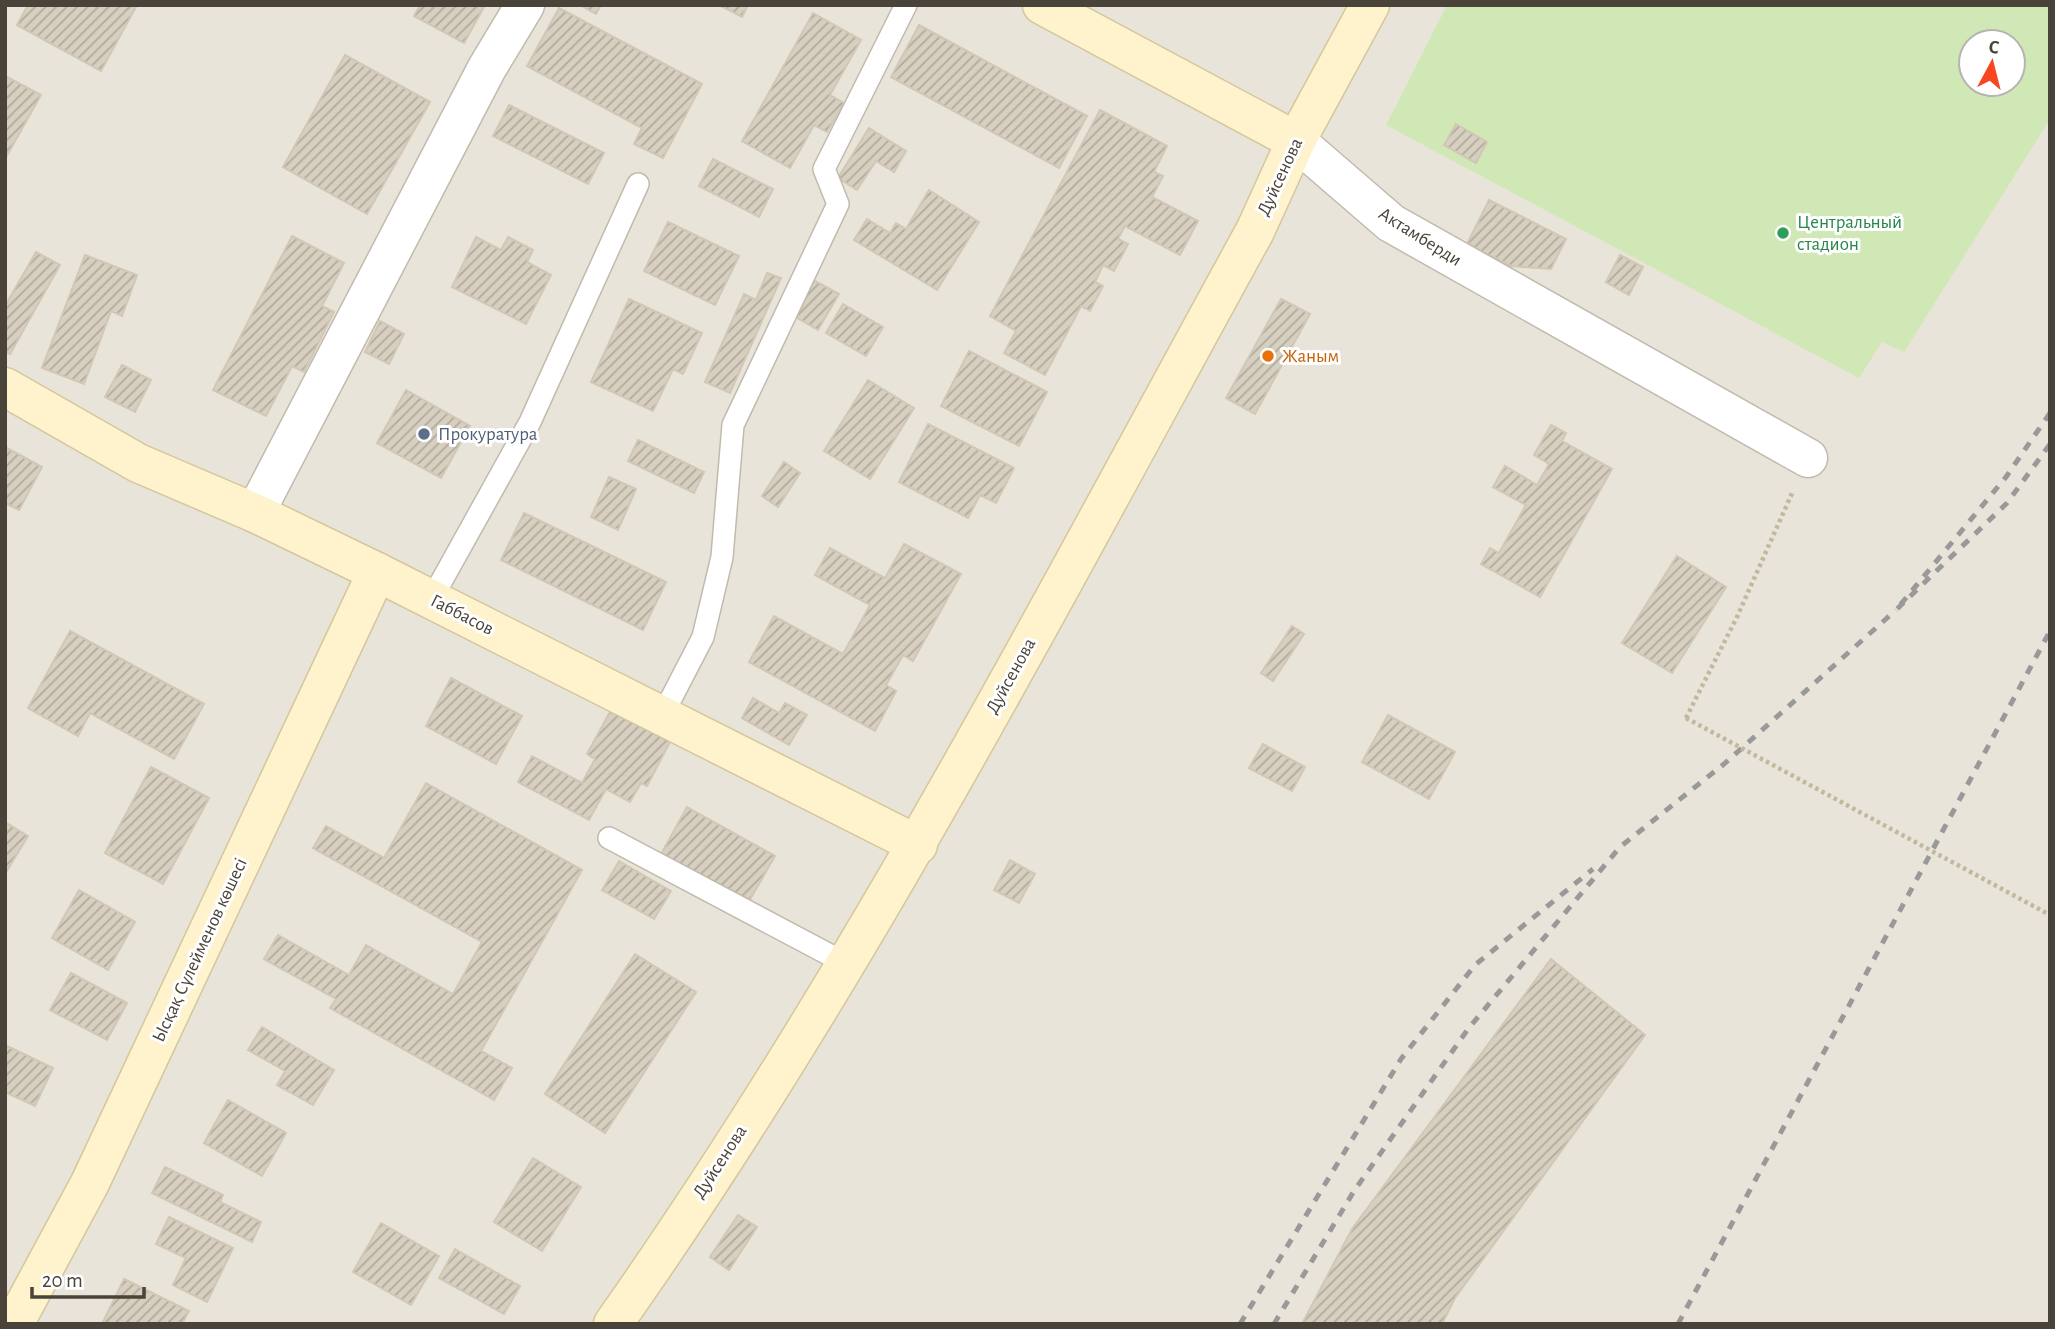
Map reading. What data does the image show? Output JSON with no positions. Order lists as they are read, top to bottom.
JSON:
{
  "streets": {
    "main road": [
      "Дуйсенова",
      "Актамберди",
      "Габбасов",
      "Ысқақ Сүлейменов көшесі"
    ]
  },
  "crossings": [
    ["Дуйсенова", "Актамберди"],
    ["Дуйсенова", "Габбасов"],
    ["Габбасов", "Ысқақ Сүлейменов көшесі"]
  ],
  "places": ["Центральный стадион", "Жаным", "Прокуратура"],
  "scale_bar": "20 m",
  "north": "top"
}
